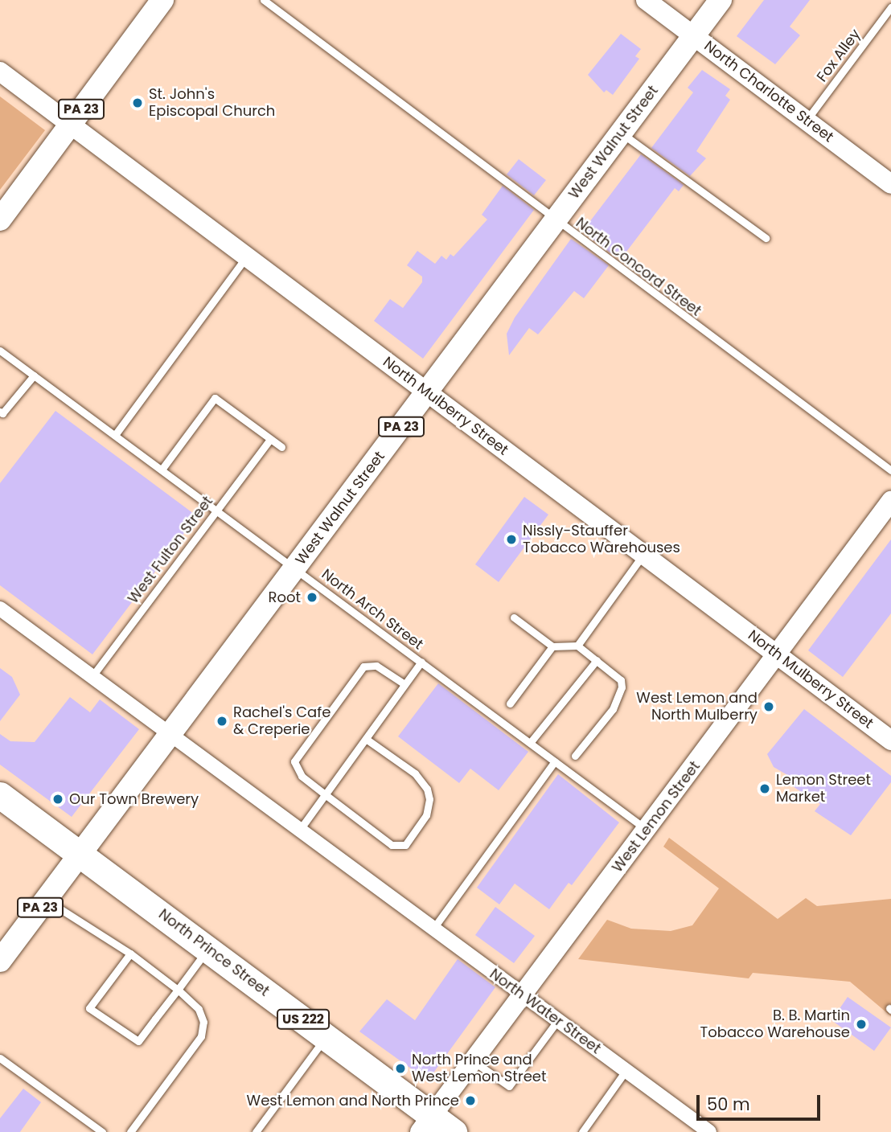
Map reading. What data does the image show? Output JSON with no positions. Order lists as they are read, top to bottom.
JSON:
{
  "streets": {
    "highway": ["North Prince Street", "US 222"],
    "main road": ["PA 23", "West Walnut Street"],
    "street": [
      "North Charlotte Street",
      "North Mulberry Street",
      "West Lemon Street",
      "North Water Street"
    ],
    "lane": [
      "Fox Alley",
      "North Concord Street",
      "West Fulton Street",
      "North Arch Street"
    ]
  },
  "crossings": [
    ["Fox Alley", "North Charlotte Street"],
    ["North Charlotte Street", "West Walnut Street"],
    ["PA 23", "North Mulberry Street"],
    ["West Walnut Street", "North Concord Street"],
    ["West Walnut Street", "North Mulberry Street"],
    ["West Walnut Street", "North Arch Street"],
    ["West Walnut Street", "North Prince Street"],
    ["West Walnut Street", "North Water Street"],
    ["North Mulberry Street", "West Lemon Street"],
    ["West Fulton Street", "North Arch Street"],
    ["West Fulton Street", "North Water Street"],
    ["North Arch Street", "West Lemon Street"],
    ["West Lemon Street", "North Prince Street"],
    ["West Lemon Street", "North Water Street"]
  ],
  "places": [
    "St. John's Episcopal Church",
    "Nissly-Stauffer Tobacco Warehouses",
    "Root",
    "West Lemon and North Mulberry",
    "Rachel's Cafe & Creperie",
    "Lemon Street Market",
    "Our Town Brewery",
    "B. B. Martin Tobacco Warehouse",
    "North Prince and West Lemon Street",
    "West Lemon and North Prince"
  ],
  "scale_bar": "50 m"
}
